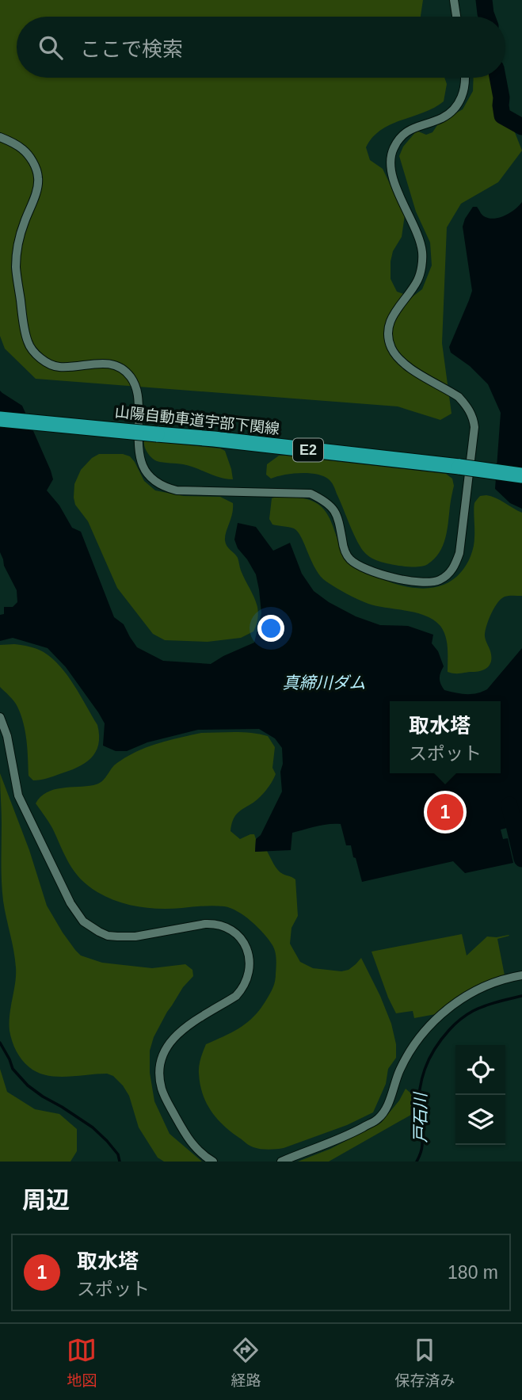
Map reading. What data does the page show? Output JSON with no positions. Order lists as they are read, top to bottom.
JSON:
{
  "streets": {
    "highway": ["山陽自動車道宇部下関線", "E2"]
  },
  "water": ["真締川ダム", "戸石川"],
  "page": {
    "search": "ここで検索",
    "popup": ["取水塔", "スポット"],
    "pins": "1",
    "heading": "周辺",
    "list": [
      {
        "mark": "1",
        "name": "取水塔",
        "note": "スポット",
        "value": "180 m"
      }
    ],
    "nav": ["地図", "経路", "保存済み"]
  }
}
